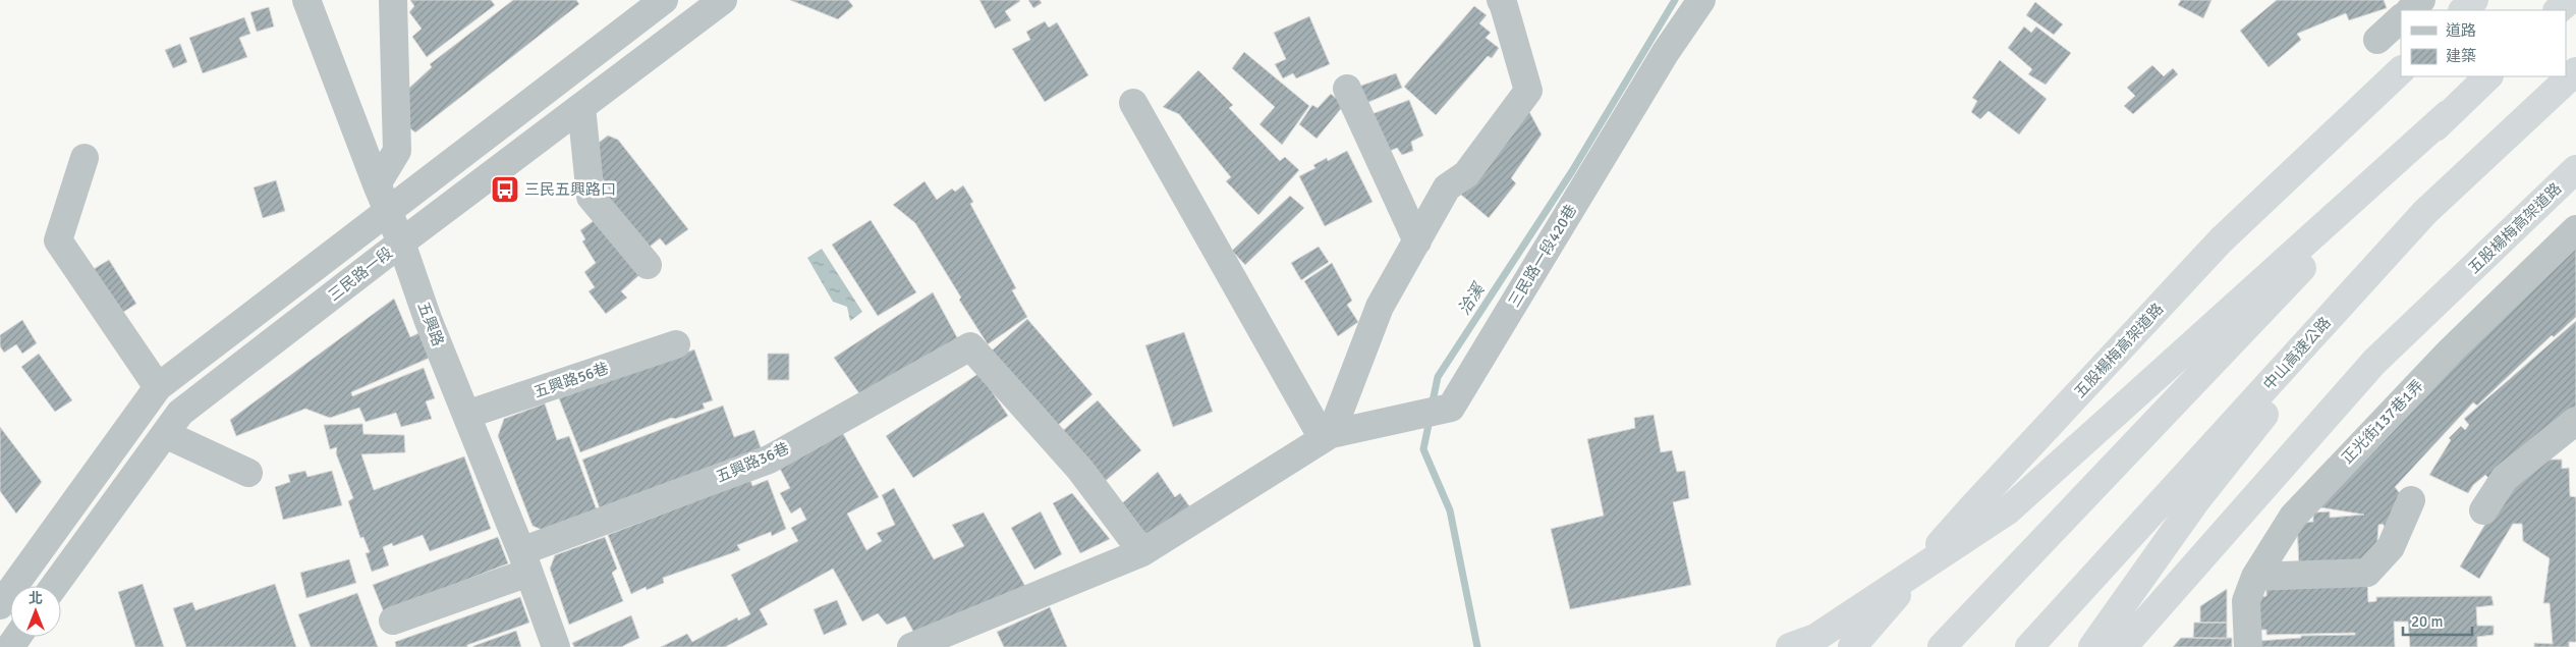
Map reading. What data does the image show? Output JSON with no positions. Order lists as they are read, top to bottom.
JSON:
{
  "streets": {
    "highway": ["五股楊梅高架道路", "中山高速公路"],
    "street": [
      "三民路一段420巷",
      "三民路一段",
      "五興路",
      "五興路56巷",
      "正光街137巷1弄",
      "五興路36巷"
    ]
  },
  "crossings": [
    ["三民路一段420巷", "五興路36巷"],
    ["三民路一段", "五興路"],
    ["五興路", "五興路56巷"],
    ["五興路", "五興路36巷"]
  ],
  "water": ["洽溪"],
  "places": {
    "bus stop": ["三民五興路口"]
  },
  "legend": ["道路", "建築"],
  "scale_bar": "20 m",
  "north": "top"
}
